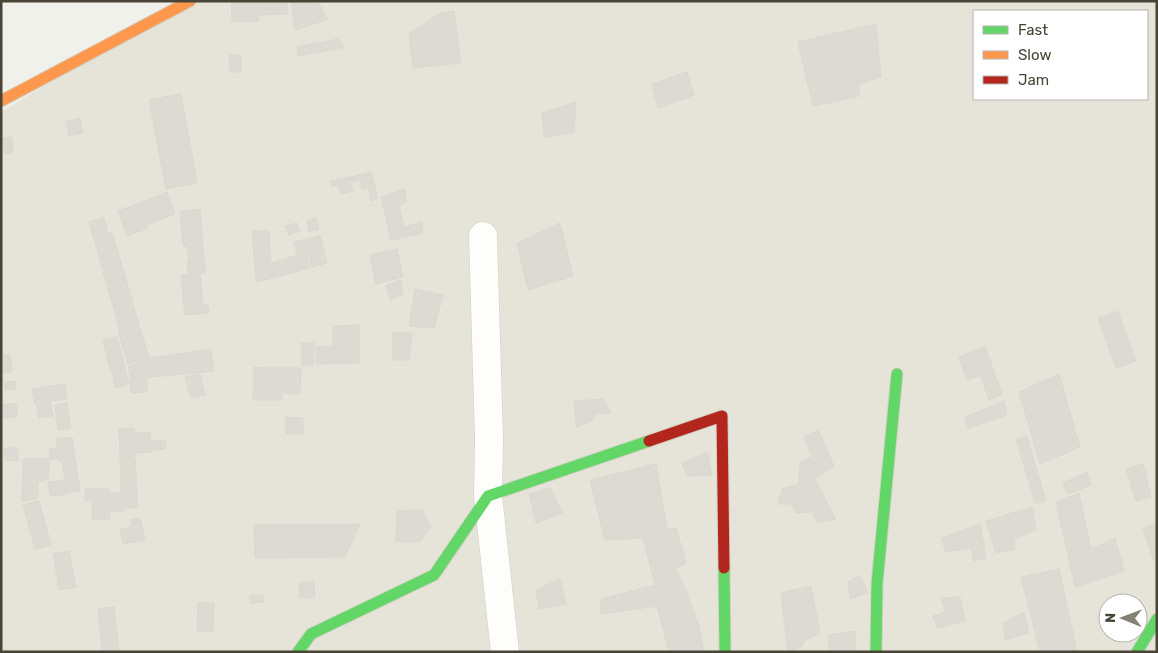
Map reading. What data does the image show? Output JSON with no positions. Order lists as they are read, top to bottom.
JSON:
{
  "legend": ["Fast", "Slow", "Jam"],
  "north": "left"
}
